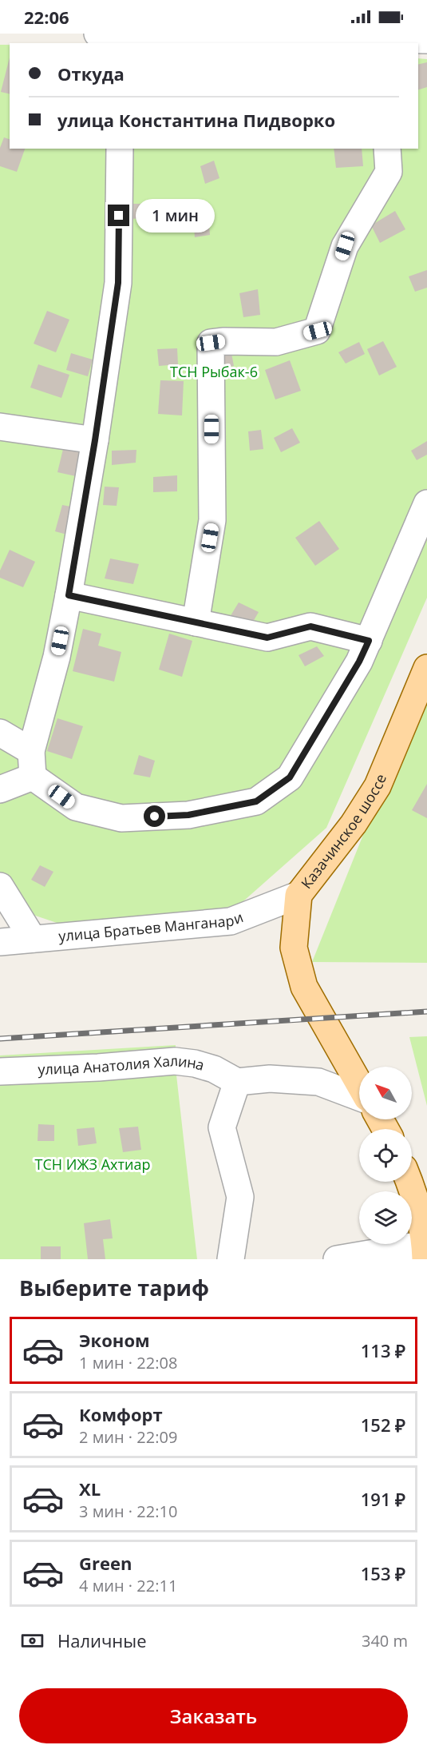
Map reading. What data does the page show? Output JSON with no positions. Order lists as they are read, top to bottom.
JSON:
{
  "streets": {
    "main road": ["Казачинское шоссе"],
    "street": ["улица Братьев Манганари", "улица Анатолия Халина"]
  },
  "crossings": [
    ["Казачинское шоссе", "улица Братьев Манганари"]
  ],
  "parks": ["ТСН Рыбак-6", "ТСН ИЖЗ Ахтиар"],
  "north": "top left",
  "page": {
    "status": "22:06",
    "banner": ["Откуда", "улица Константина Пидворко"],
    "bubble": "1 мин",
    "heading": "Выберите тариф",
    "list": [
      {
        "name": "Эконом",
        "note": "1 мин · 22:08",
        "value": "113 ₽"
      },
      {
        "name": "Комфорт",
        "note": "2 мин · 22:09",
        "value": "152 ₽"
      },
      {
        "name": "XL",
        "note": "3 мин · 22:10",
        "value": "191 ₽"
      },
      {
        "name": "Green",
        "note": "4 мин · 22:11",
        "value": "153 ₽"
      }
    ],
    "pay": ["Наличные", "340 m"],
    "buttons": "Заказать"
  }
}
